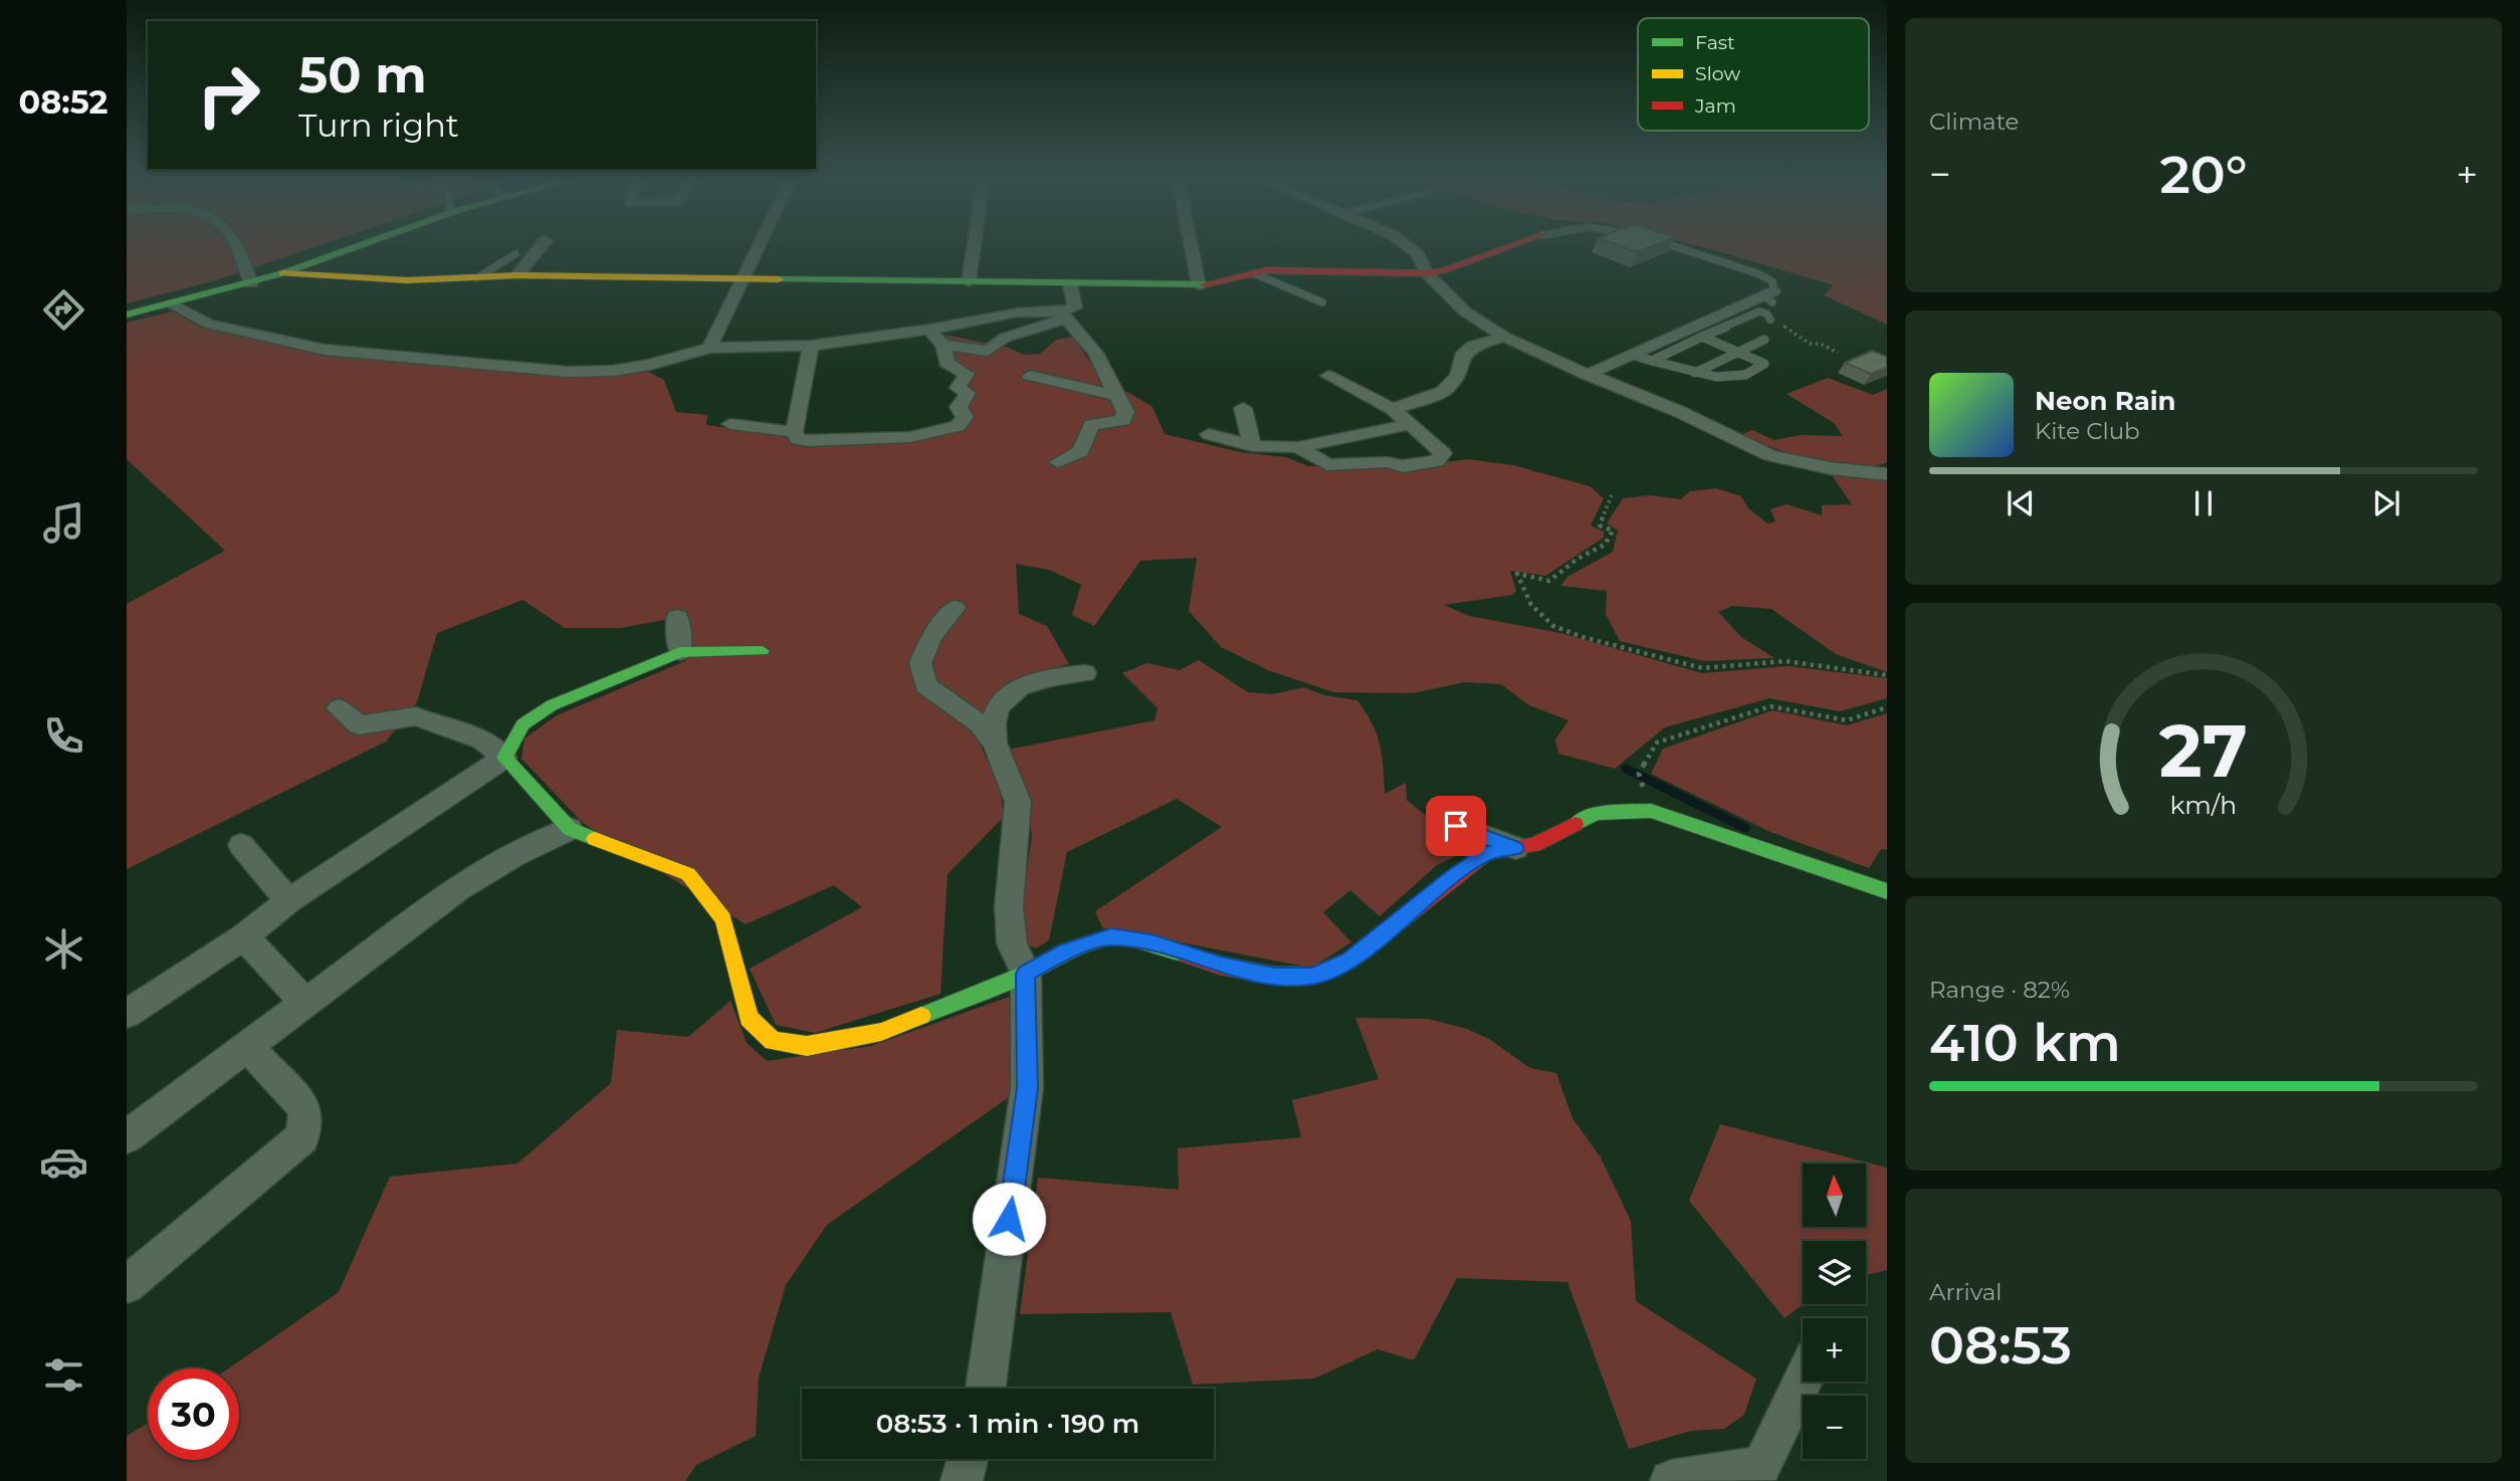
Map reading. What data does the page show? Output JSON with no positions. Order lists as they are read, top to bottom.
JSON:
{
  "legend": ["Fast", "Slow", "Jam"],
  "north": "top",
  "page": {
    "tabs": "08:52",
    "tile": [
      "Climate",
      ["Range · 82%", "410 km"],
      ["Arrival", "08:53"]
    ],
    "turn": ["50 m", "Turn right"],
    "heat": ["−", "20°", "+"],
    "song": ["Neon Rain", "Kite Club"],
    "map_buttons": ["+", "−"],
    "limit": "30",
    "trip": "08:53 · 1 min · 190 m",
    "gauge": ["27", "km/h"]
  }
}
